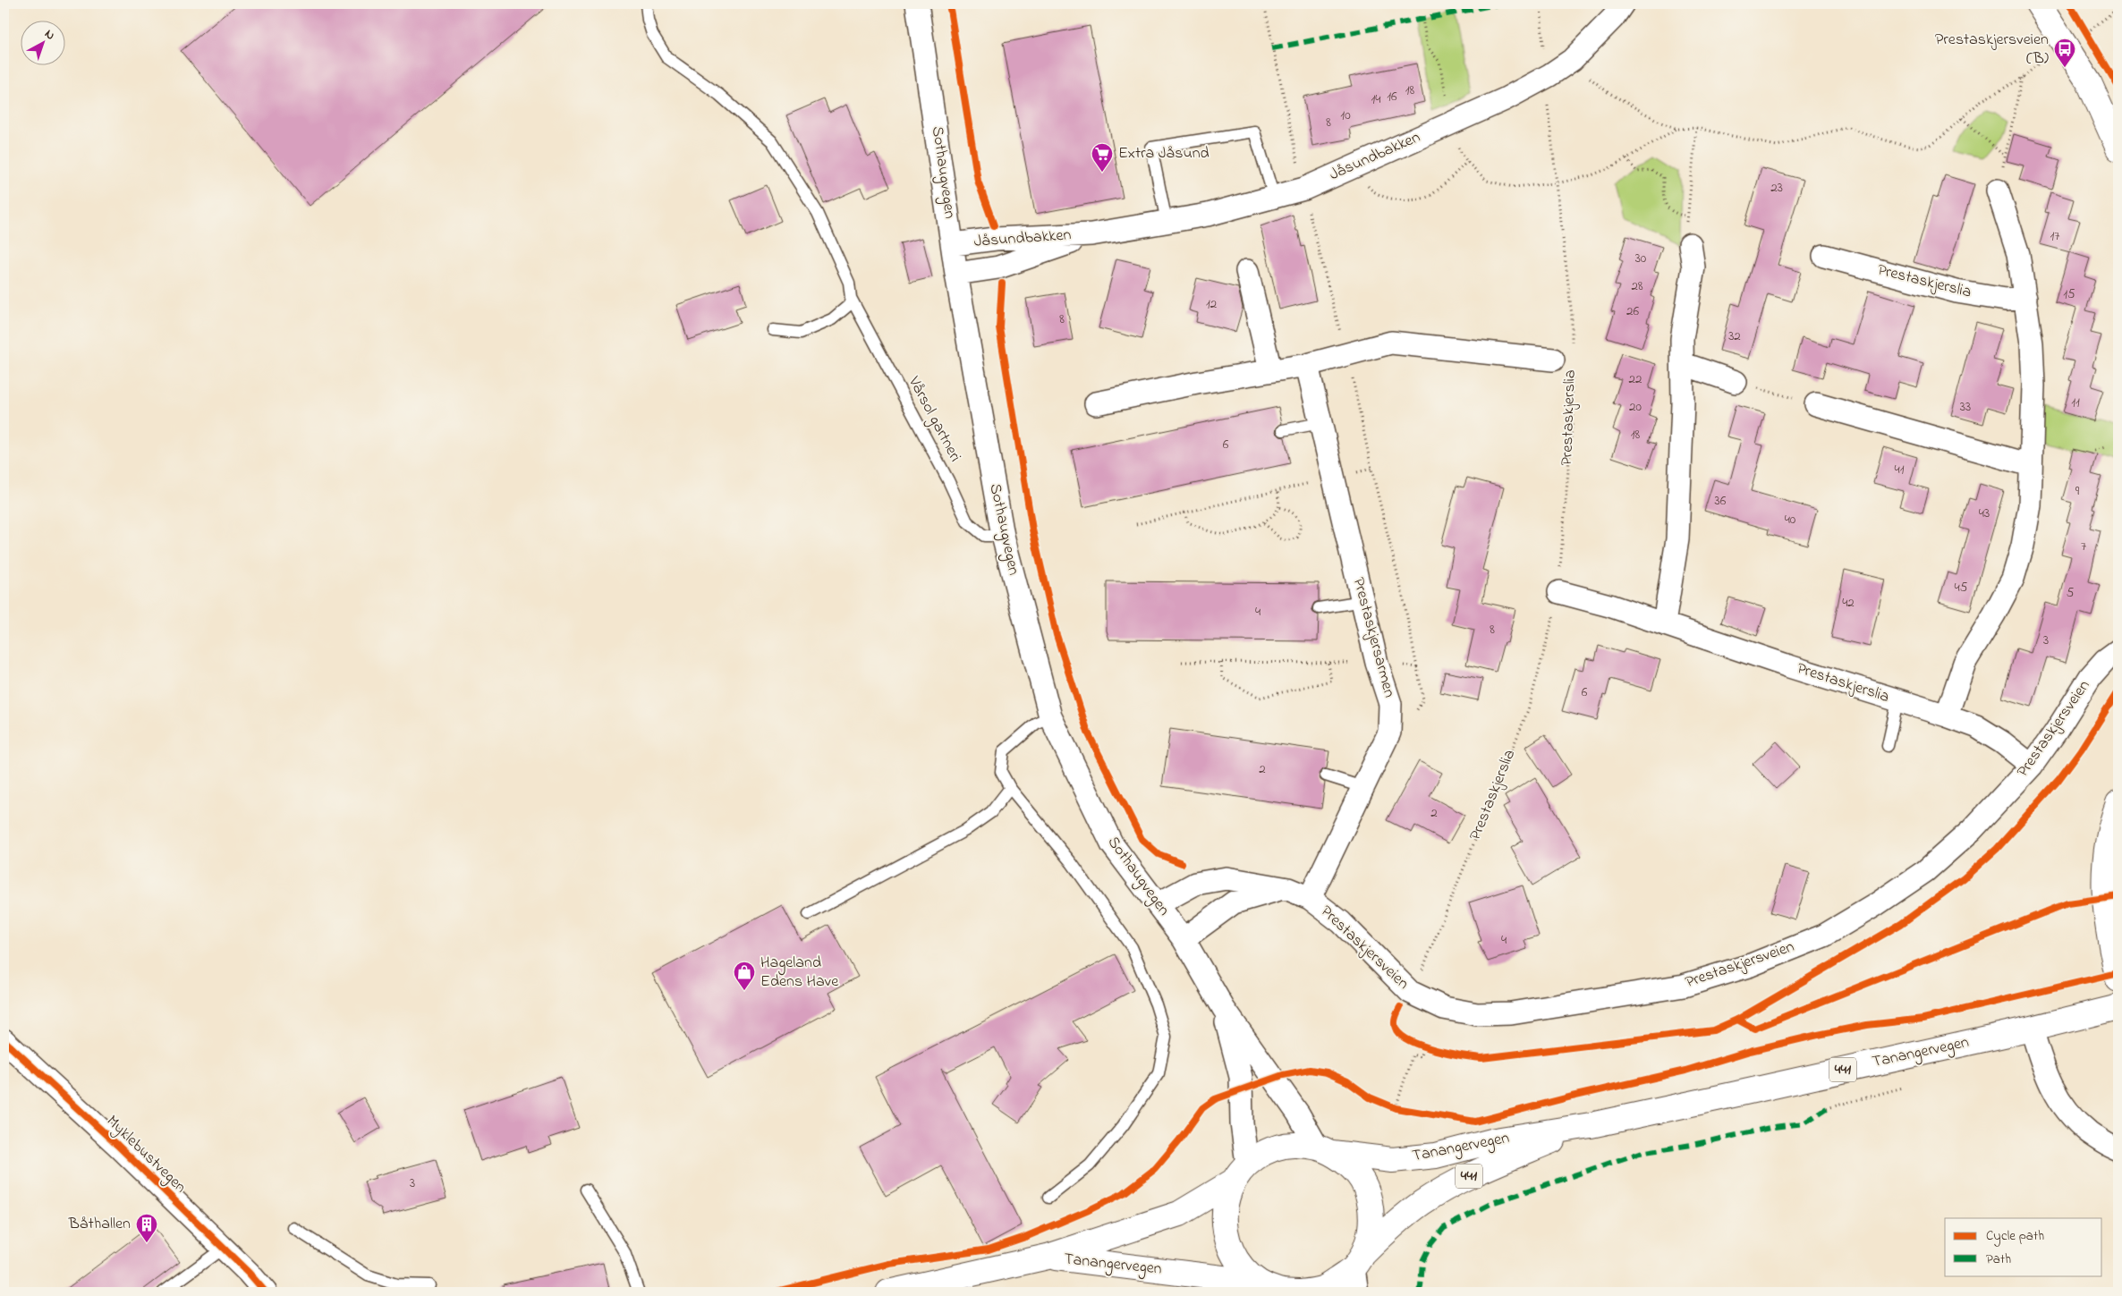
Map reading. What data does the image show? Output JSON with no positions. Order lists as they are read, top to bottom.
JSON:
{
  "streets": {
    "main road": ["Tanangervegen", "441"],
    "street": [
      "Jåsundbakken",
      "Sothaugvegen",
      "Prestaskjerslia",
      "Prestaskjersarmen",
      "Prestaskjersveien",
      "Myklebustvegen"
    ],
    "lane": ["Vårsol gartneri"]
  },
  "crossings": [
    ["Jåsundbakken", "Sothaugvegen"],
    ["Sothaugvegen", "Vårsol gartneri"],
    ["Sothaugvegen", "Prestaskjersveien"],
    ["Sothaugvegen", "Tanangervegen"],
    ["Sothaugvegen", "441"],
    ["Prestaskjerslia", "Prestaskjersveien"],
    ["Prestaskjersarmen", "Prestaskjersveien"],
    ["Tanangervegen", "441"]
  ],
  "places": {
    "bus stop": ["Prestaskjersveien (B)"],
    "supermarket": ["Extra Jåsund"],
    "shop": ["Hageland Edens Have"],
    "building": ["Båthallen"]
  },
  "house_numbers": [
    "18",
    "16",
    "14",
    "10",
    "8",
    "23",
    "17",
    "30",
    "28",
    "15",
    "12",
    "26",
    "8",
    "32",
    "22",
    "11",
    "20",
    "33",
    "18",
    "6",
    "41",
    "9",
    "36",
    "43",
    "40",
    "7",
    "45",
    "5",
    "42",
    "4",
    "8",
    "3",
    "6",
    "2",
    "2",
    "4",
    "3"
  ],
  "legend": ["Cycle path", "Path"],
  "north": "top right"
}
